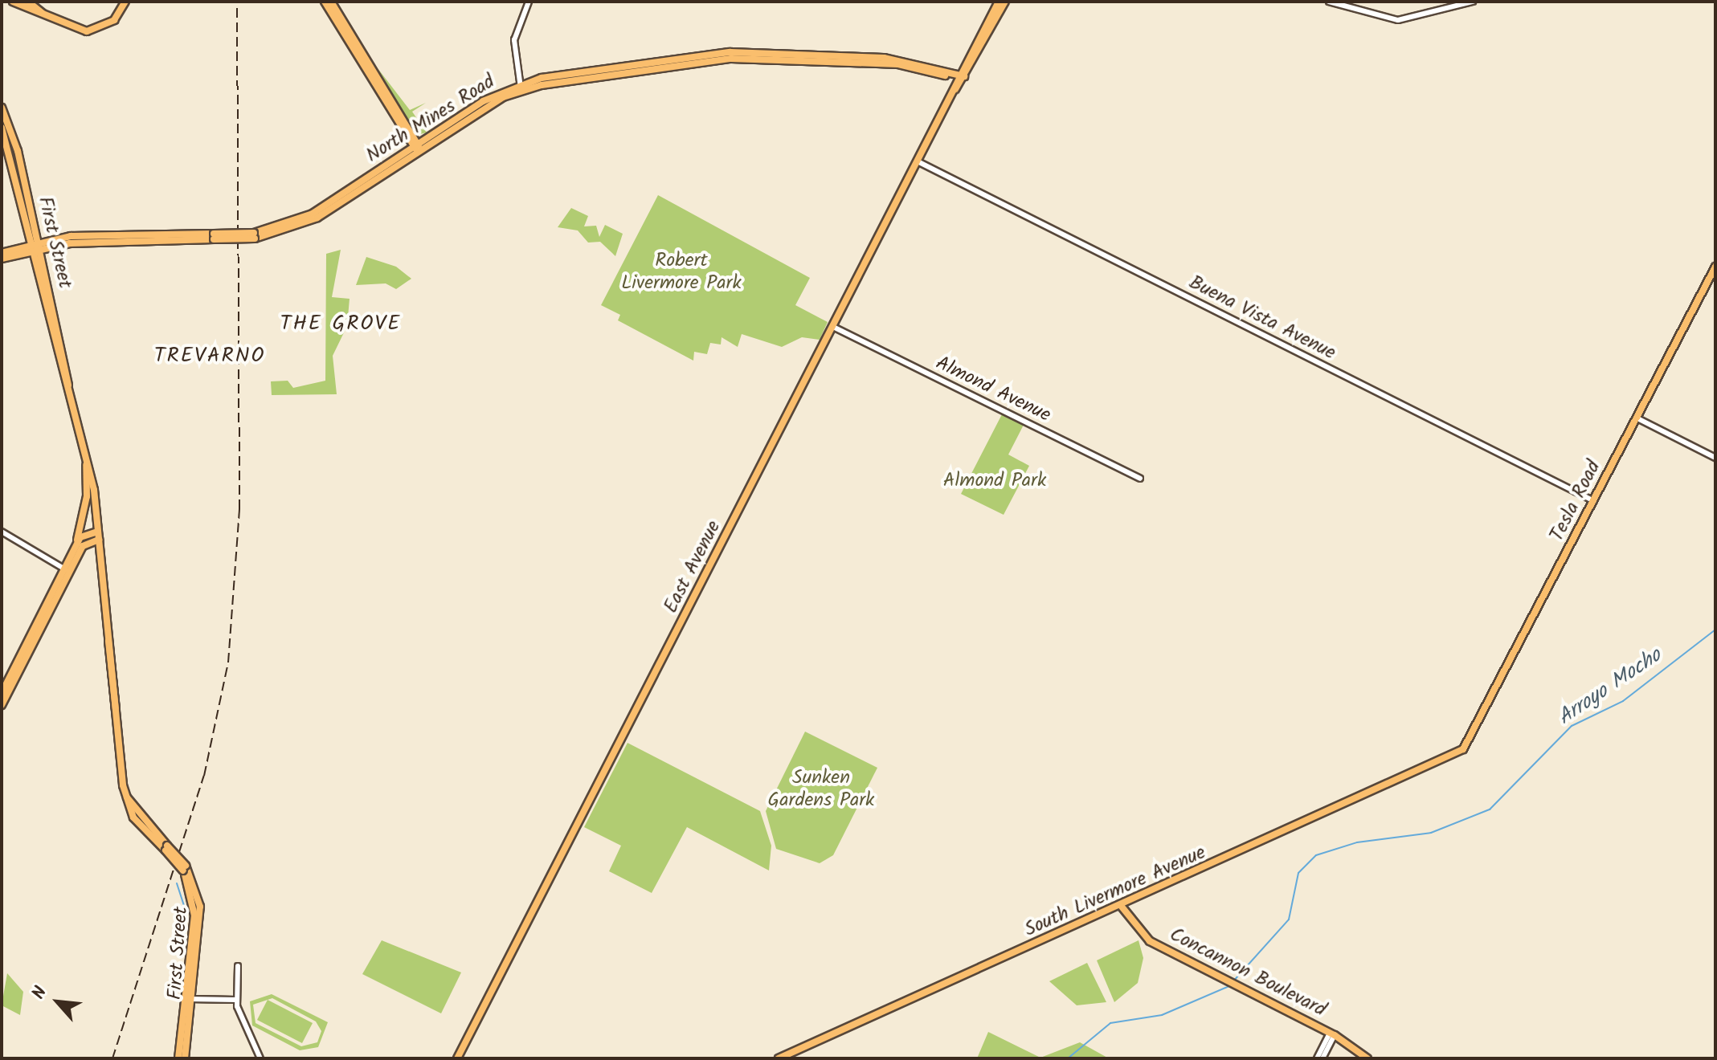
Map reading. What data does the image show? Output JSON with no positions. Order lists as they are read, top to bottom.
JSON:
{
  "streets": {
    "main road": [
      "North Mines Road",
      "First Street",
      "Tesla Road",
      "East Avenue",
      "South Livermore Avenue",
      "Concannon Boulevard"
    ],
    "street": ["Buena Vista Avenue", "Almond Avenue"]
  },
  "crossings": [
    ["North Mines Road", "First Street"],
    ["North Mines Road", "East Avenue"],
    ["Buena Vista Avenue", "Tesla Road"],
    ["Buena Vista Avenue", "East Avenue"],
    ["Almond Avenue", "East Avenue"],
    ["Tesla Road", "South Livermore Avenue"],
    ["South Livermore Avenue", "Concannon Boulevard"]
  ],
  "districts": ["THE GROVE", "TREVARNO"],
  "water": ["Arroyo Mocho"],
  "parks": ["Robert Livermore Park", "Almond Park", "Sunken Gardens Park"],
  "north": "top left"
}
